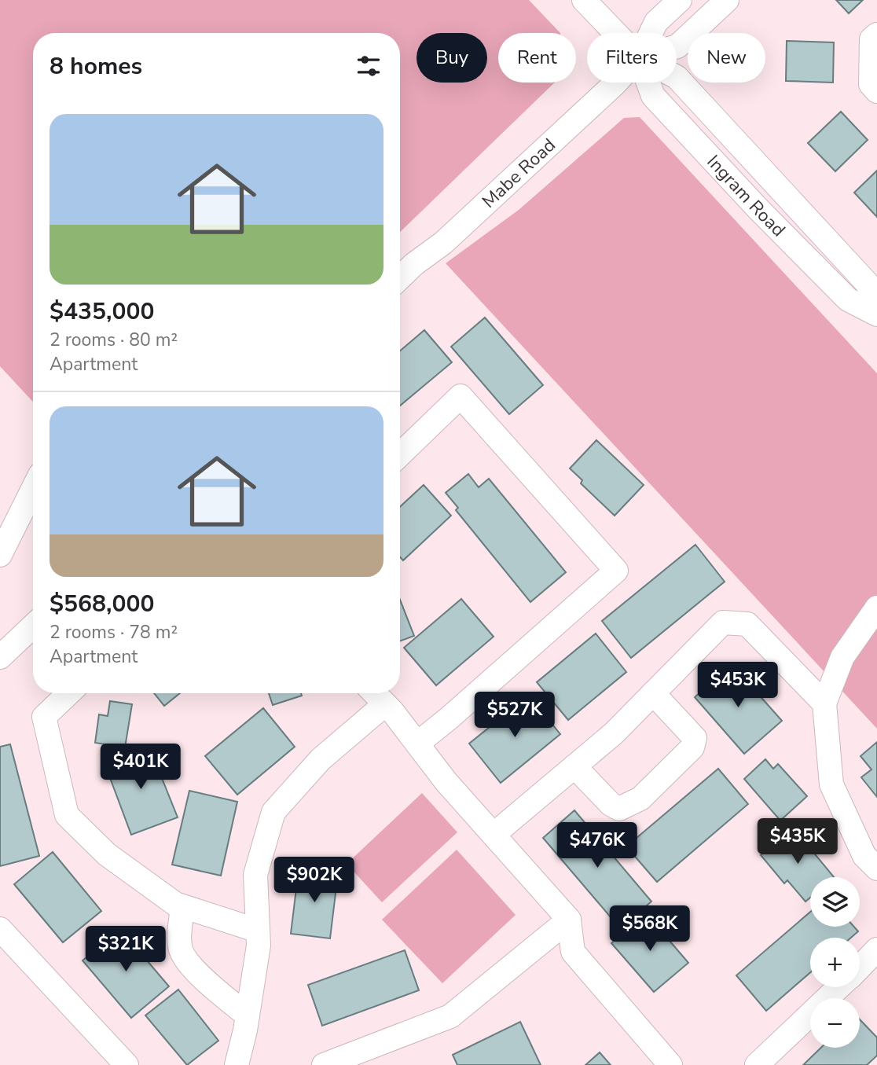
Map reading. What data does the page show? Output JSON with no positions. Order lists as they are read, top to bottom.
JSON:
{
  "streets": {
    "street": ["Mabe Road", "Ingram Road"]
  },
  "page": {
    "chip": [
      "Buy",
      "Rent",
      "Filters",
      "New"
    ],
    "heading": "8 homes",
    "list": [
      {
        "name": "$435,000",
        "note": "2 rooms · 80 m² · Apartment"
      },
      {
        "name": "$568,000",
        "note": "2 rooms · 78 m² · Apartment"
      }
    ],
    "price": [
      "$453K",
      "$527K",
      "$401K",
      "$435K",
      "$476K",
      "$902K",
      "$568K",
      "$321K"
    ],
    "map_buttons": ["+", "−"]
  }
}
